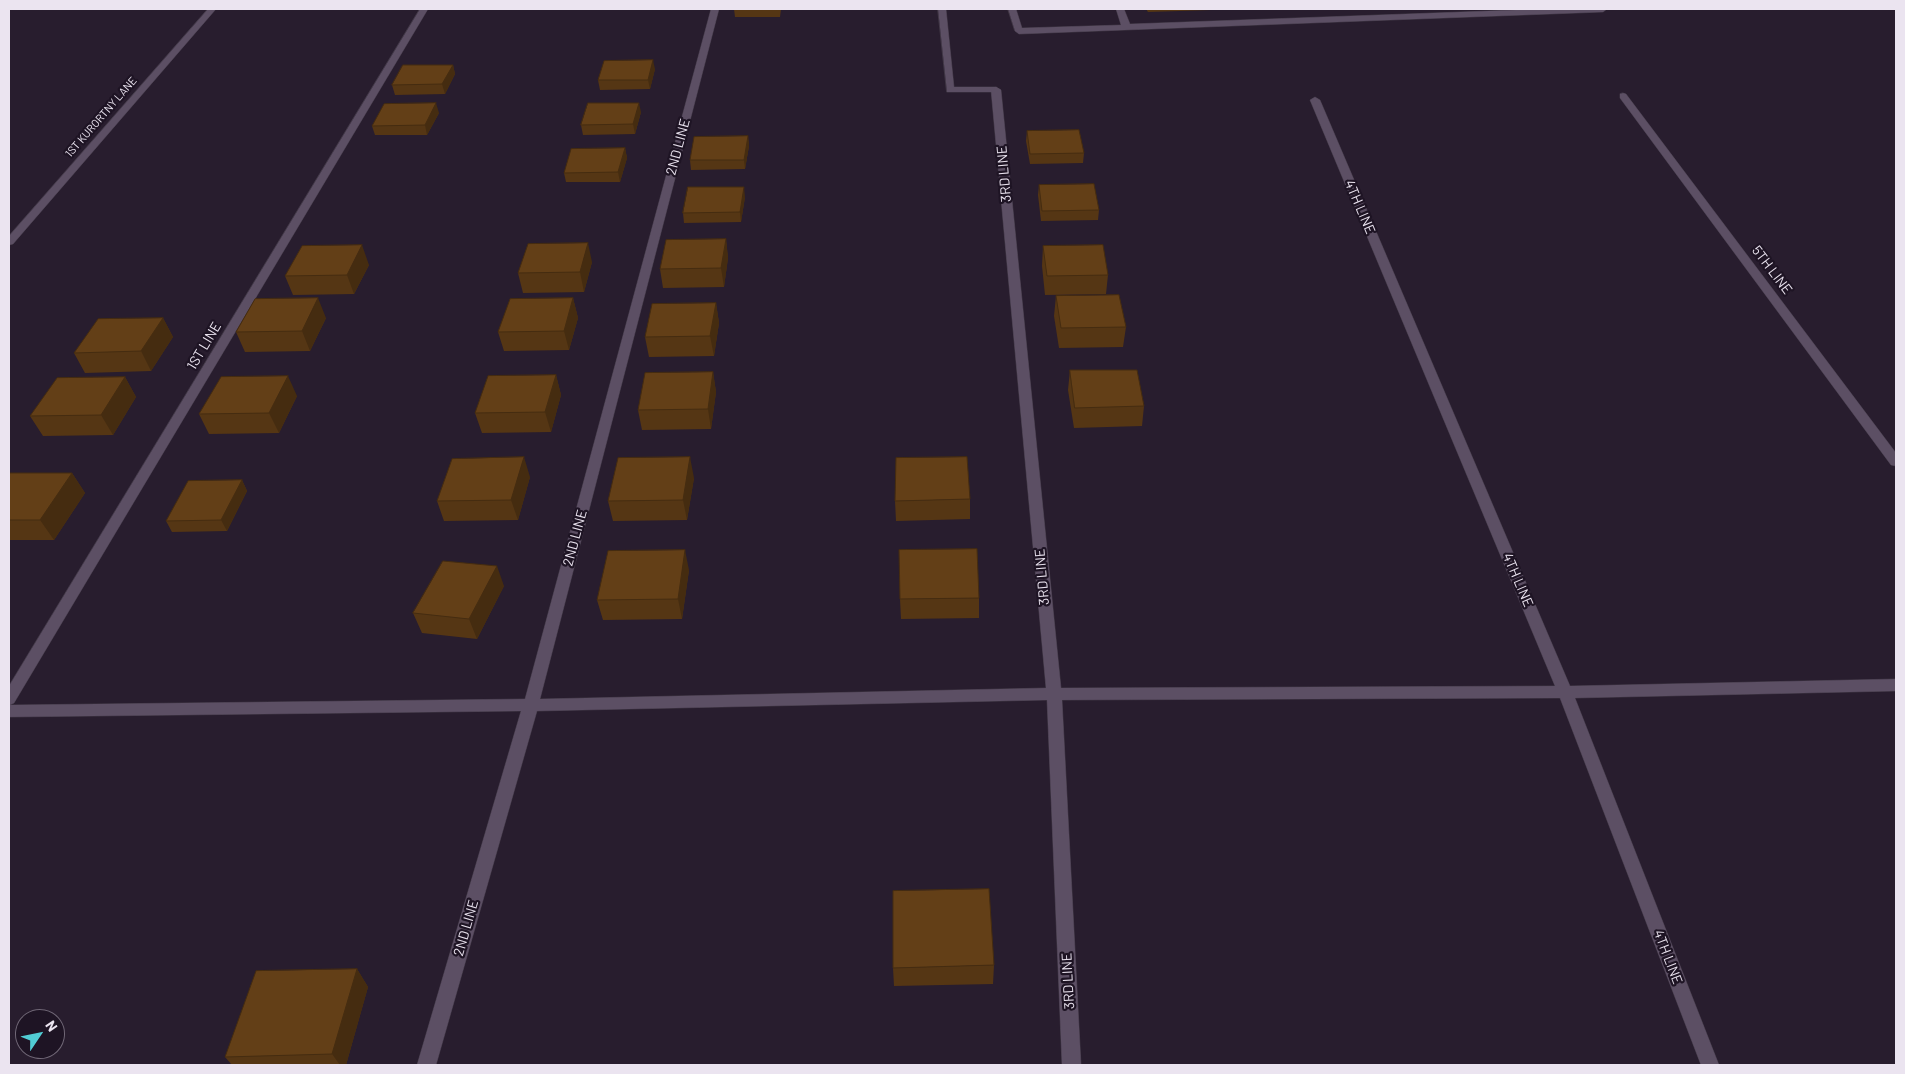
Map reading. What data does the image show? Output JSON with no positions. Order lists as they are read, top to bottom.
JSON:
{
  "streets": {
    "street": [
      "1ST KURORTNY LANE",
      "2ND LINE",
      "3RD LINE",
      "4TH LINE",
      "5TH LINE",
      "1ST LINE"
    ]
  },
  "north": "top right"
}
